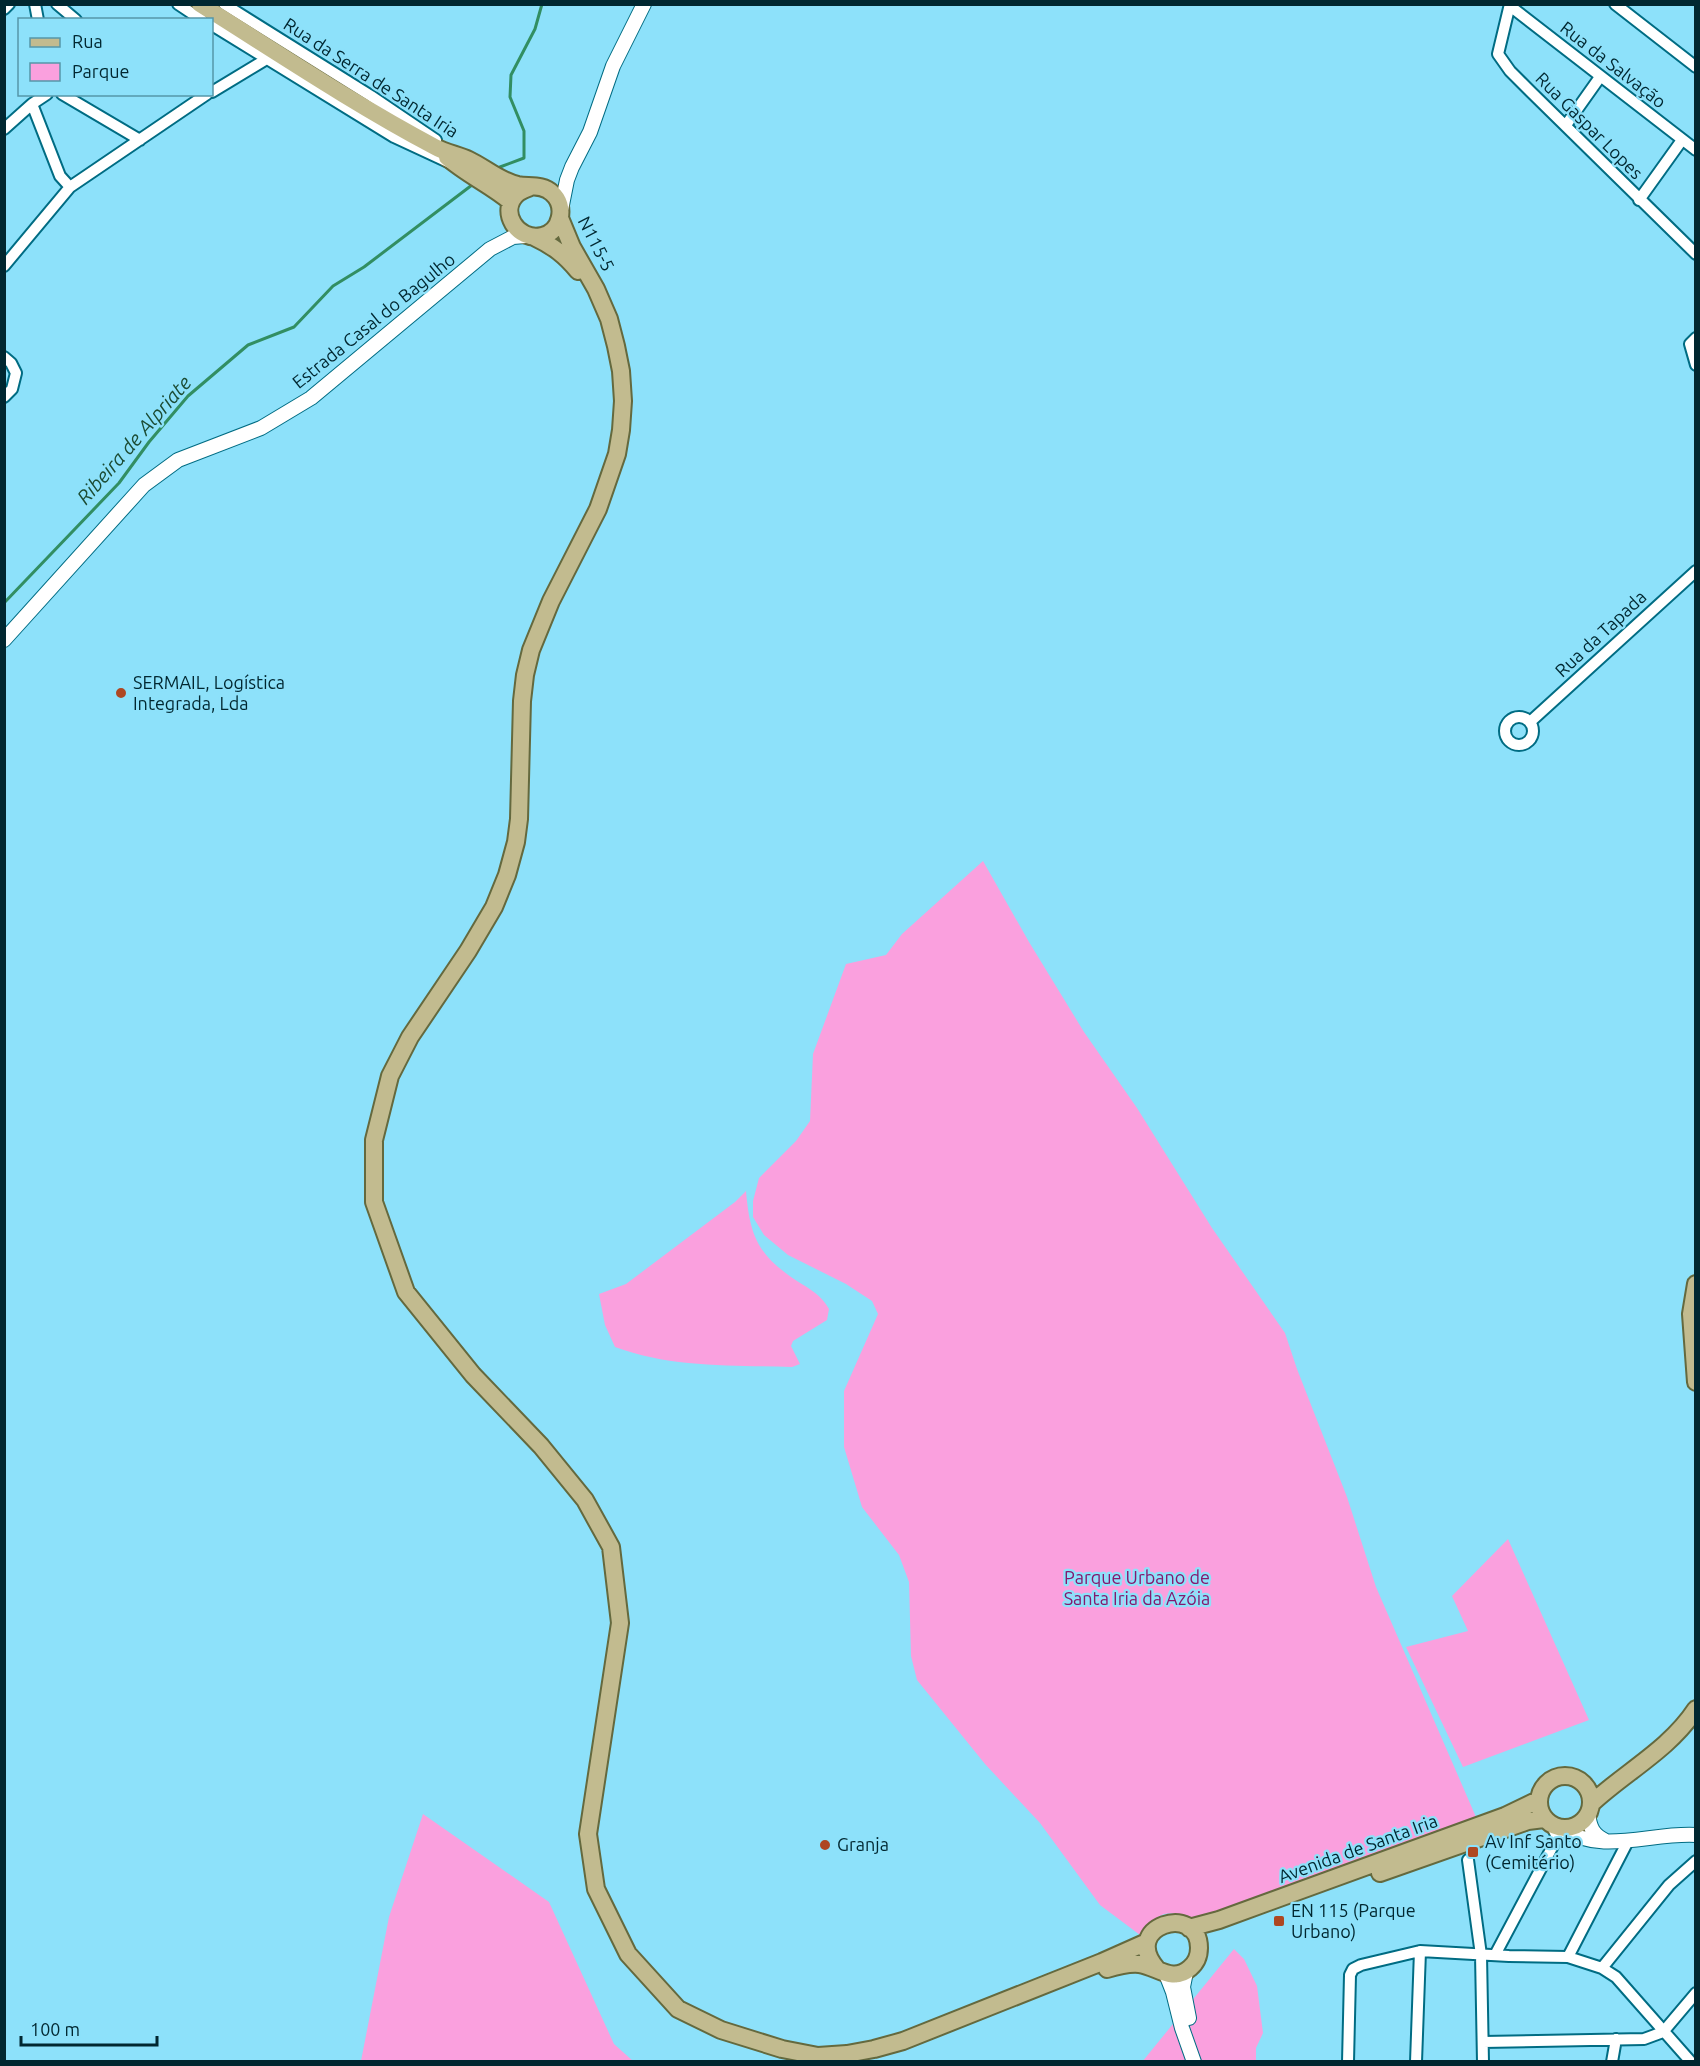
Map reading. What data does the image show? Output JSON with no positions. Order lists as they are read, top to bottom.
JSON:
{
  "streets": {
    "main road": ["N115-5", "Avenida de Santa Iria"],
    "street": [
      "Rua da Salvação",
      "Rua da Serra de Santa Iria",
      "Rua Gaspar Lopes",
      "Estrada Casal do Bagulho",
      "Rua da Tapada"
    ]
  },
  "crossings": [
    ["Rua da Salvação", "Rua Gaspar Lopes"],
    ["N115-5", "Estrada Casal do Bagulho"]
  ],
  "water": ["Ribeira de Alpriate"],
  "parks": ["Parque Urbano de Santa Iria da Azóia"],
  "places": {
    "other": ["SERMAIL, Logística Integrada, Lda", "Granja"],
    "transit": ["Av Inf Santo (Cemitério)", "EN 115 (Parque Urbano)"]
  },
  "legend": ["Rua", "Parque"],
  "scale_bar": "100 m"
}
